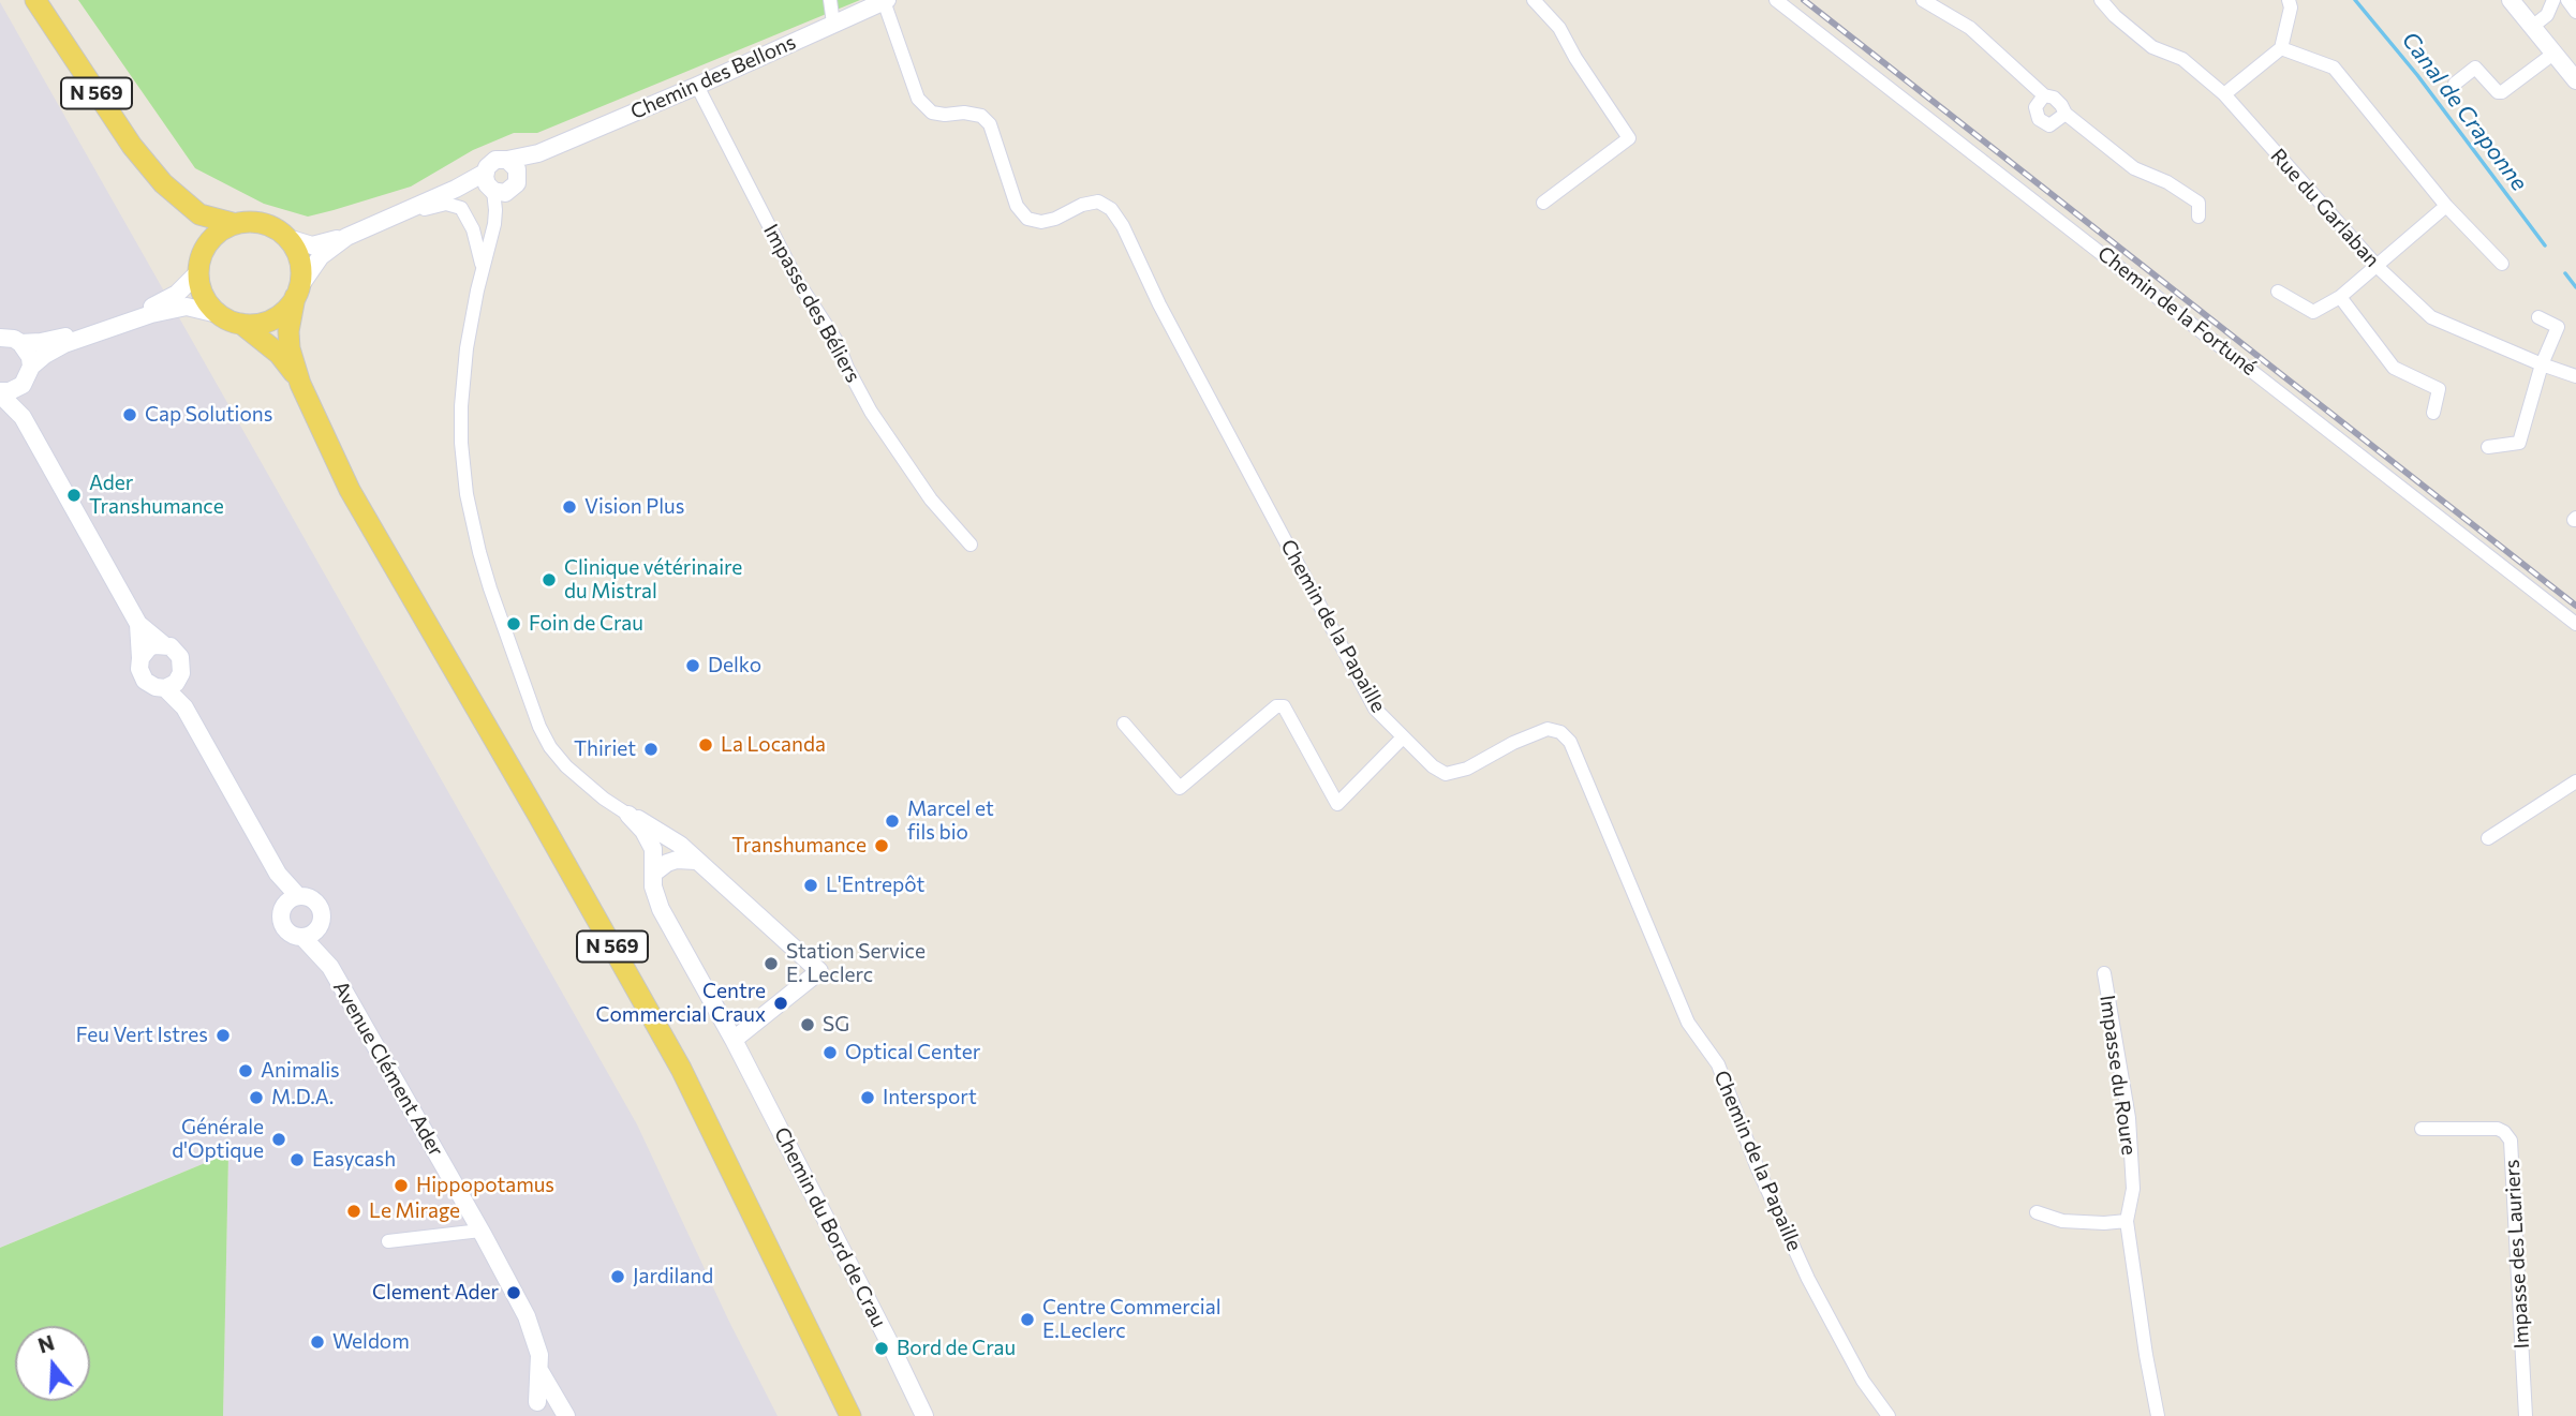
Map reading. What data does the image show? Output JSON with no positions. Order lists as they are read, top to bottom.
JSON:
{
  "streets": {
    "main road": ["N 569"],
    "street": [
      "Chemin des Bellons",
      "Rue du Garlaban",
      "Impasse des Béliers",
      "Chemin de la Fortuné",
      "Chemin de la Papaille",
      "Avenue Clément Ader",
      "Impasse du Roure",
      "Chemin du Bord de Crau",
      "Impasse des Lauriers"
    ]
  },
  "crossings": [
    ["Chemin des Bellons", "Impasse des Béliers"],
    ["Chemin des Bellons", "Chemin de la Papaille"],
    ["Chemin des Bellons", "Chemin du Bord de Crau"]
  ],
  "water": ["Canal de Craponne"],
  "places": [
    "Cap Solutions",
    "Ader Transhumance",
    "Vision Plus",
    "Clinique vétérinaire du Mistral",
    "Foin de Crau",
    "Delko",
    "La Locanda",
    "Thiriet",
    "Marcel et fils bio",
    "Transhumance",
    "L'Entrepôt",
    "Station Service E. Leclerc",
    "Centre Commercial Craux",
    "SG",
    "Feu Vert Istres",
    "Optical Center",
    "Animalis",
    "M.D.A.",
    "Intersport",
    "Générale d'Optique",
    "Easycash",
    "Hippopotamus",
    "Le Mirage",
    "Jardiland",
    "Clement Ader",
    "Centre Commercial E.Leclerc",
    "Weldom",
    "Bord de Crau"
  ],
  "north": "top"
}
